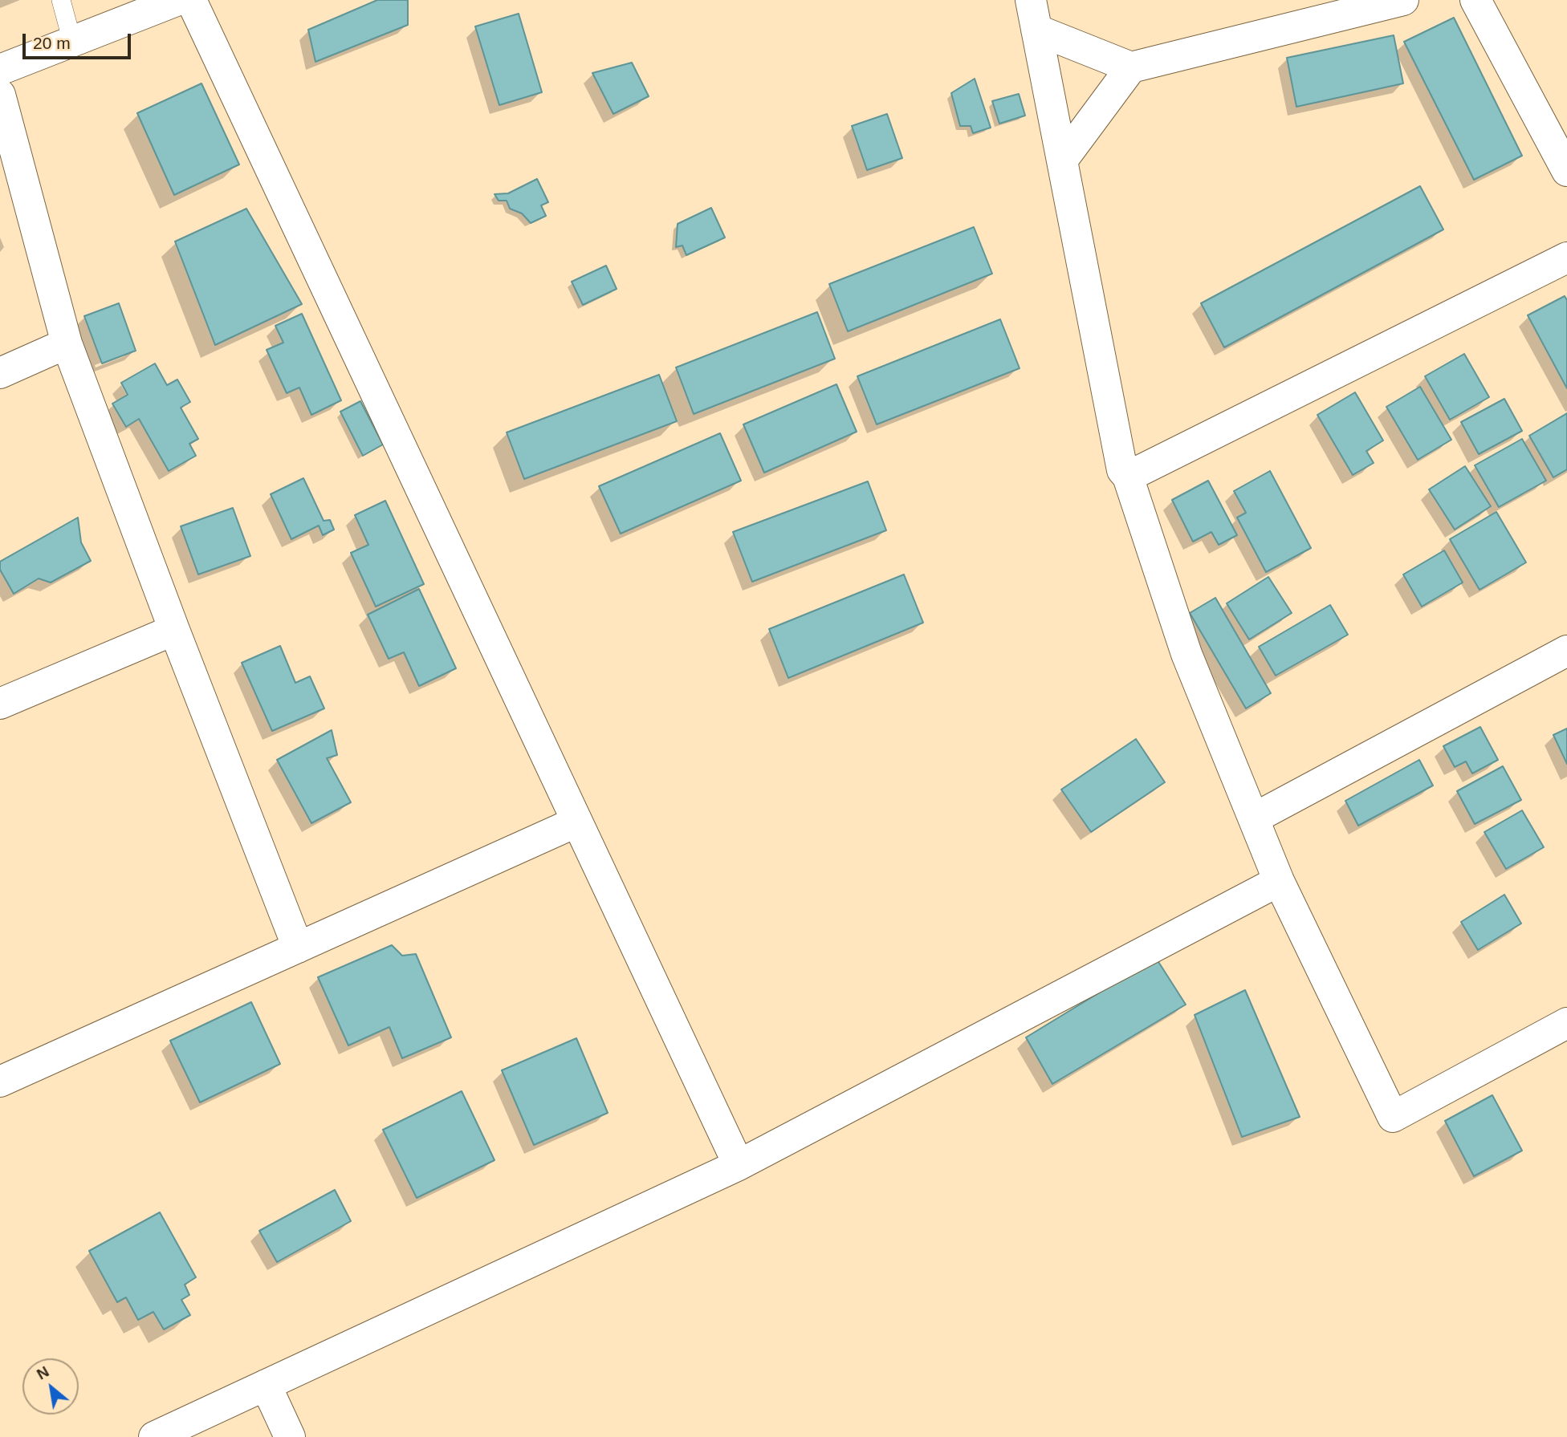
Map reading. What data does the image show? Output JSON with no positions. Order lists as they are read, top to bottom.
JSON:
{
  "scale_bar": "20 m",
  "north": "top left"
}
